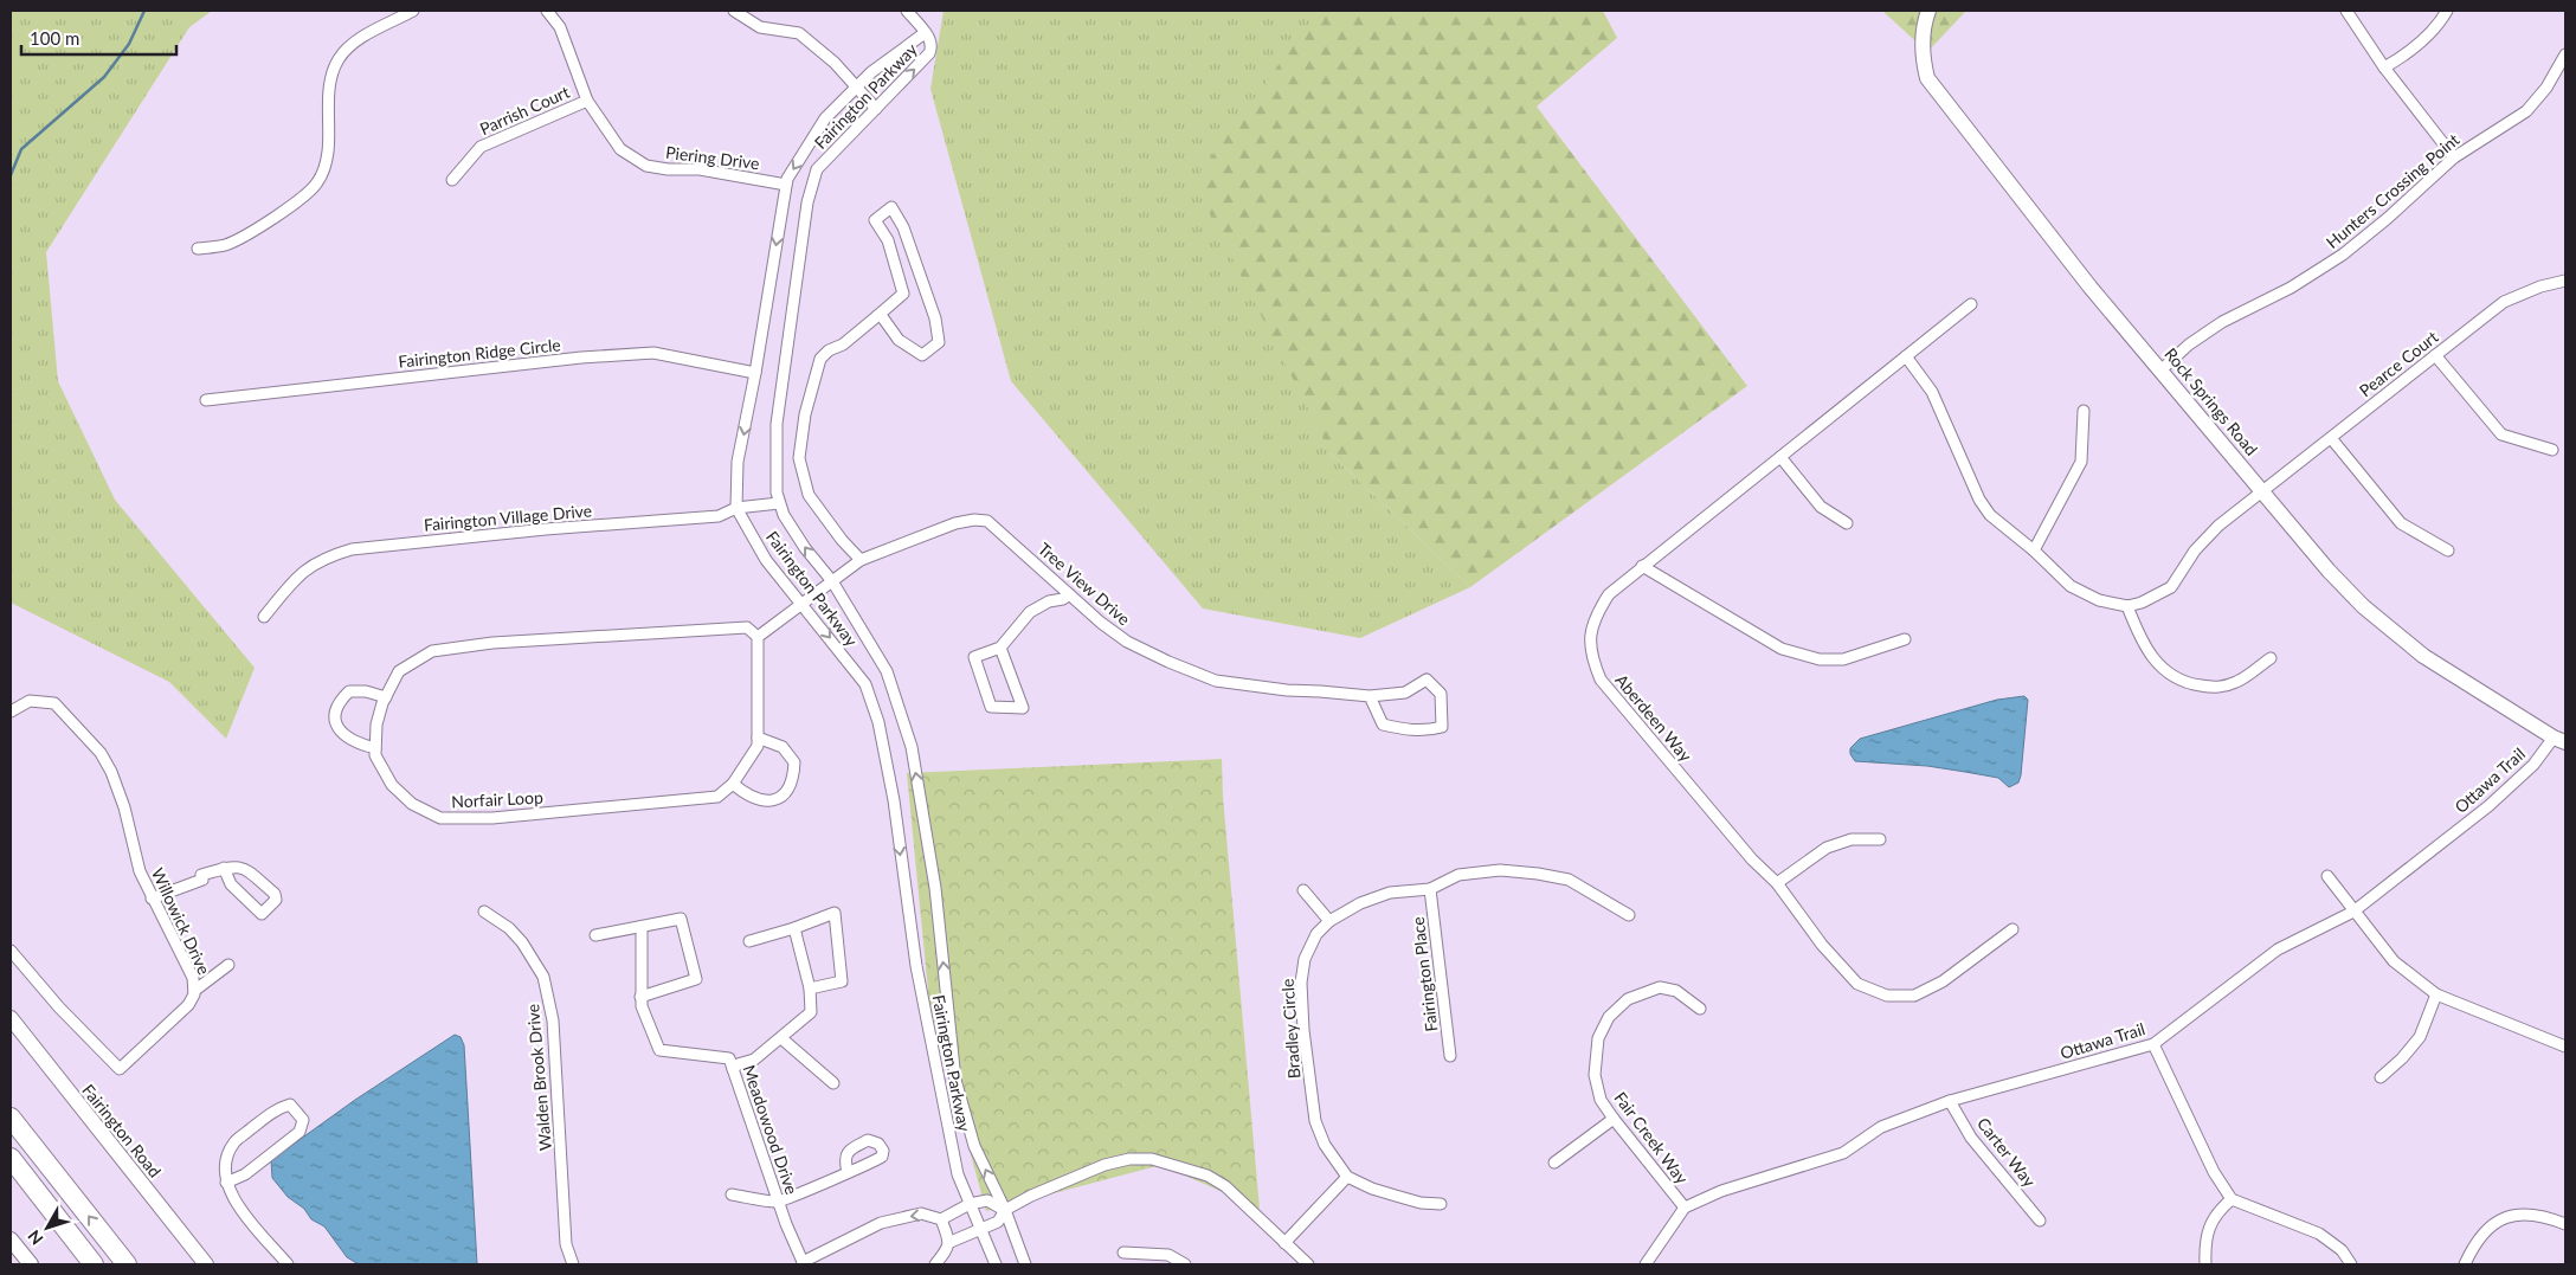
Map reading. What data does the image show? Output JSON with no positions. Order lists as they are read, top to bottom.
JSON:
{
  "streets": {
    "street": [
      "Fairington Parkway",
      "Parrish Court",
      "Piering Drive",
      "Hunters Crossing Point",
      "Fairington Ridge Circle",
      "Pearce Court",
      "Rock Springs Road",
      "Fairington Village Drive",
      "Tree View Drive",
      "Aberdeen Way",
      "Ottawa Trail",
      "Norfair Loop",
      "Willowick Drive",
      "Fairington Place",
      "Bradley Circle",
      "Walden Brook Drive",
      "Meadowood Drive",
      "Fairington Road",
      "Fair Creek Way",
      "Carter Way"
    ]
  },
  "crossings": [
    ["Fairington Parkway", "Piering Drive"],
    ["Fairington Parkway", "Fairington Ridge Circle"],
    ["Fairington Parkway", "Fairington Village Drive"],
    ["Fairington Parkway", "Tree View Drive"],
    ["Parrish Court", "Piering Drive"],
    ["Hunters Crossing Point", "Rock Springs Road"],
    ["Pearce Court", "Rock Springs Road"],
    ["Rock Springs Road", "Ottawa Trail"],
    ["Ottawa Trail", "Fair Creek Way"],
    ["Ottawa Trail", "Carter Way"],
    ["Fairington Place", "Bradley Circle"]
  ],
  "scale_bar": "100 m",
  "north": "bottom left"
}
